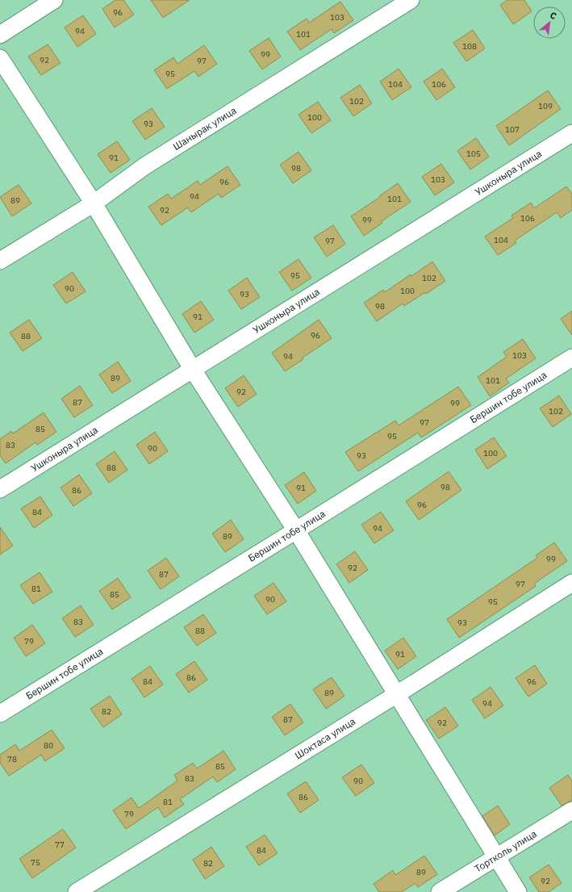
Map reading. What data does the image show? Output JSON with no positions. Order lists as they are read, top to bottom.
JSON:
{
  "streets": {
    "street": [
      "Шанырак улица",
      "Ушконыра улица",
      "Бершин тобе улица",
      "Шоктаса улица",
      "Тортколь улица"
    ]
  },
  "house_numbers": [
    "96",
    "103",
    "94",
    "101",
    "108",
    "99",
    "92",
    "97",
    "95",
    "104",
    "106",
    "102",
    "109",
    "100",
    "93",
    "107",
    "105",
    "91",
    "98",
    "103",
    "96",
    "94",
    "101",
    "89",
    "92",
    "106",
    "99",
    "104",
    "97",
    "95",
    "102",
    "90",
    "100",
    "93",
    "98",
    "91",
    "96",
    "88",
    "103",
    "94",
    "89",
    "101",
    "92",
    "87",
    "99",
    "102",
    "97",
    "85",
    "95",
    "83",
    "90",
    "100",
    "93",
    "88",
    "98",
    "91",
    "86",
    "96",
    "84",
    "94",
    "89",
    "99",
    "92",
    "87",
    "97",
    "81",
    "85",
    "90",
    "95",
    "83",
    "93",
    "88",
    "79",
    "91",
    "86",
    "84",
    "96",
    "89",
    "94",
    "82",
    "87",
    "92",
    "80",
    "78",
    "85",
    "83",
    "90",
    "86",
    "81",
    "79",
    "77",
    "84",
    "75",
    "82",
    "89",
    "92"
  ],
  "north": "top right"
}
